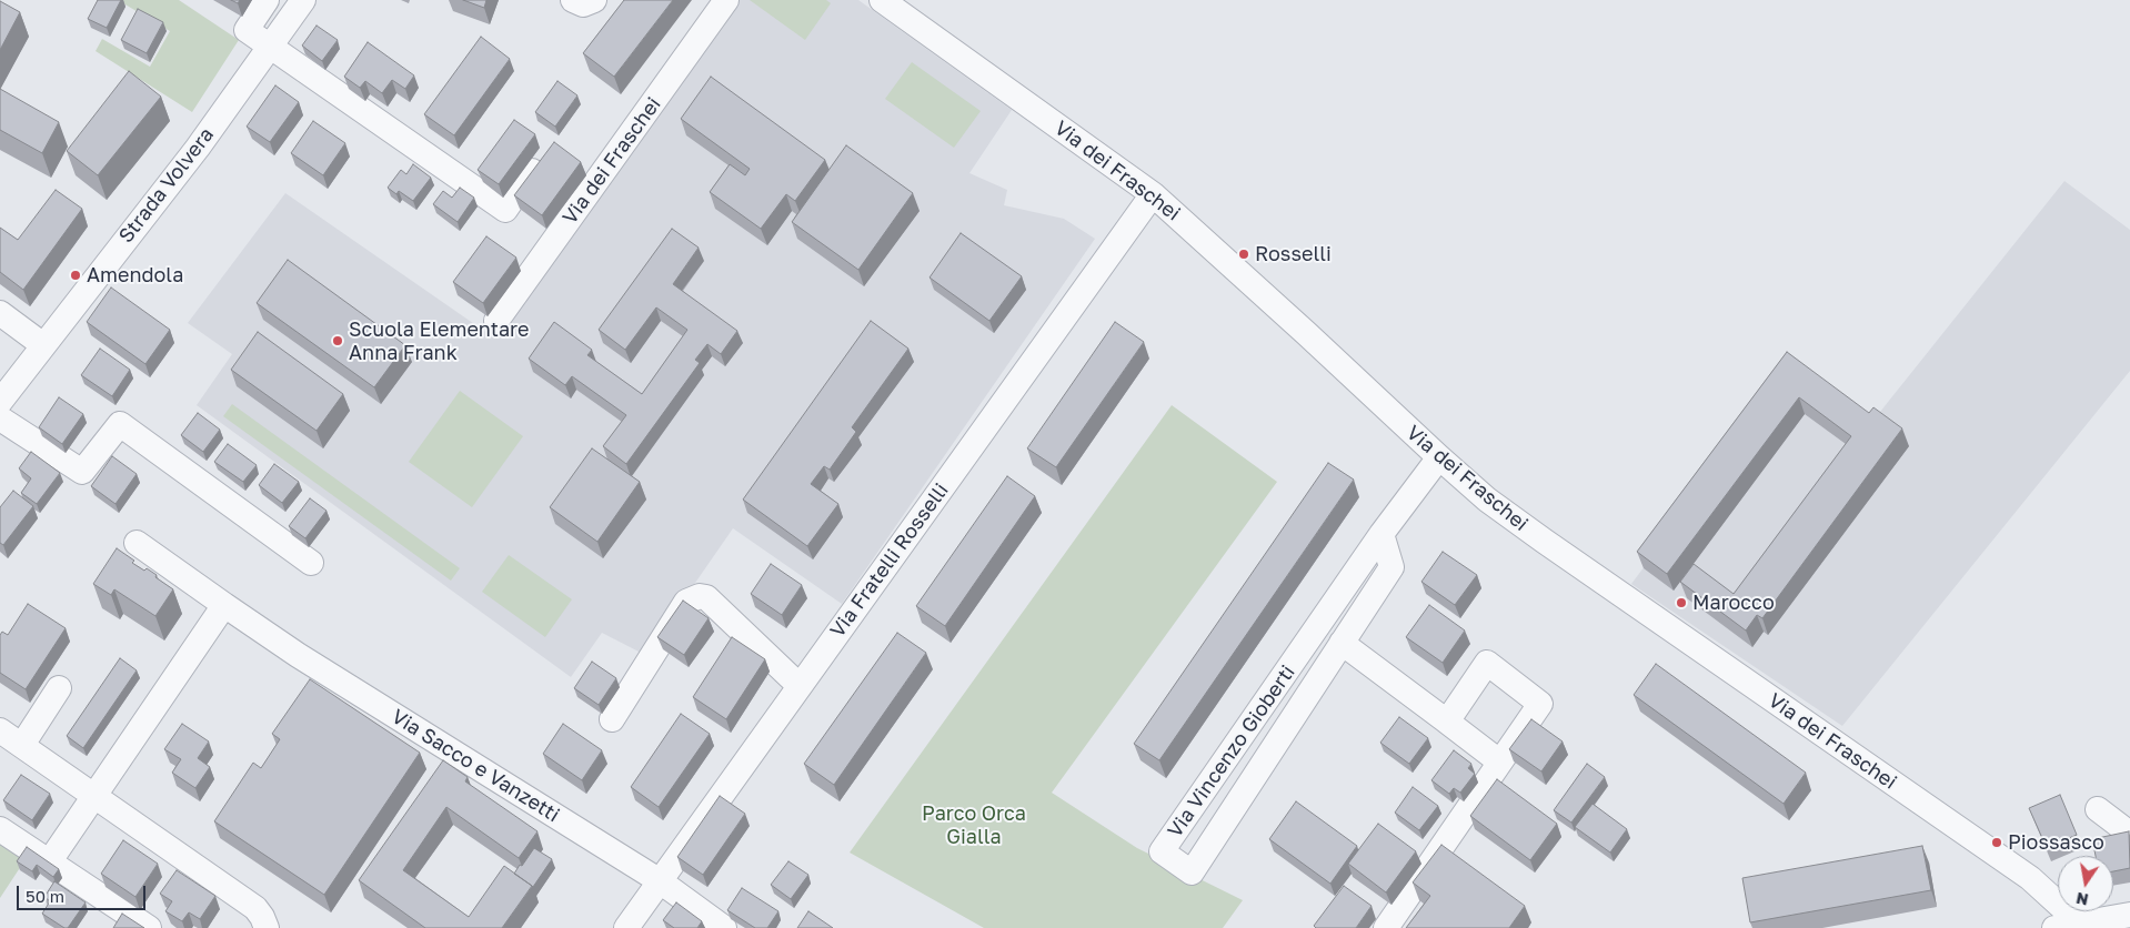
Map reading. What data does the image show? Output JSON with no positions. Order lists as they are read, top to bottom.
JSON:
{
  "streets": {
    "street": [
      "Via dei Fraschei",
      "Strada Volvera",
      "Via Fratelli Rosselli",
      "Via Vincenzo Gioberti",
      "Via Sacco e Vanzetti"
    ]
  },
  "crossings": [
    ["Via dei Fraschei", "Via Fratelli Rosselli"],
    ["Via dei Fraschei", "Via Vincenzo Gioberti"],
    ["Via Fratelli Rosselli", "Via Sacco e Vanzetti"]
  ],
  "parks": ["Parco Orca Gialla"],
  "places": [
    "Rosselli",
    "Amendola",
    "Scuola Elementare Anna Frank",
    "Marocco",
    "Piossasco"
  ],
  "scale_bar": "50 m",
  "north": "bottom"
}
